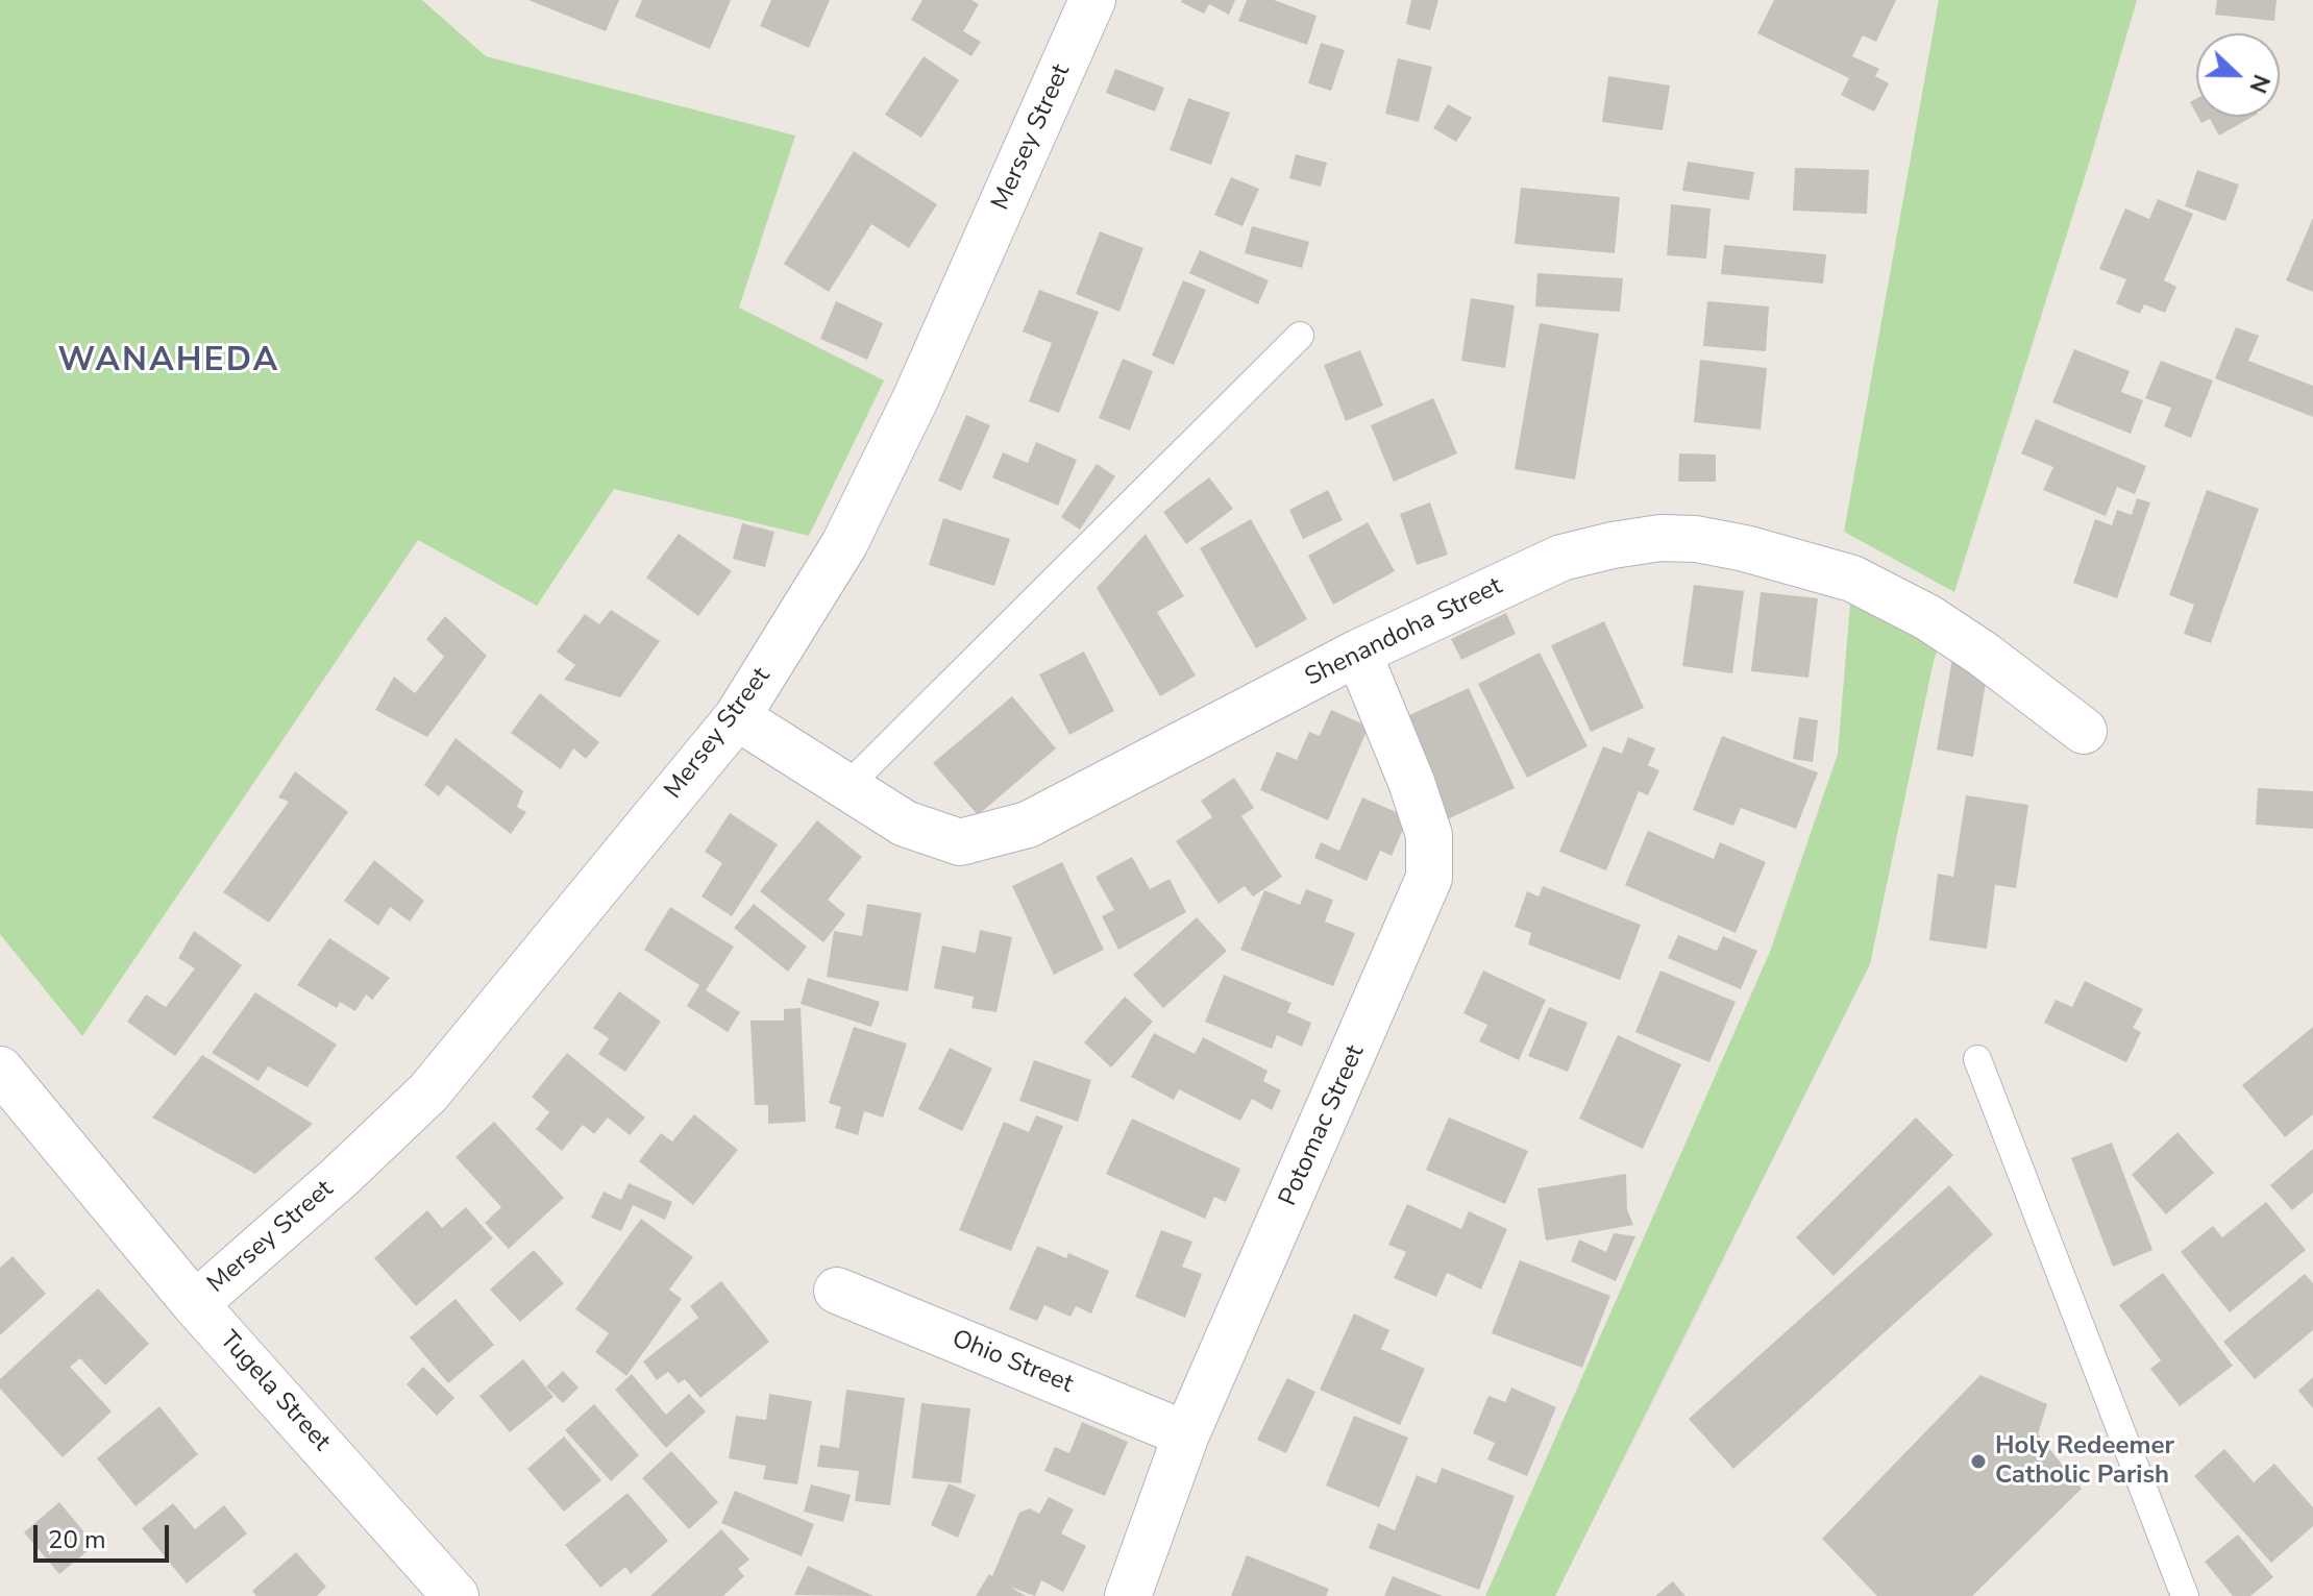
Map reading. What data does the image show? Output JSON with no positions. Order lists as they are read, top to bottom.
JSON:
{
  "streets": {
    "street": [
      "Mersey Street",
      "Shenandoha Street",
      "Potomac Street",
      "Ohio Street",
      "Tugela Street"
    ]
  },
  "crossings": [
    ["Mersey Street", "Shenandoha Street"],
    ["Mersey Street", "Tugela Street"],
    ["Shenandoha Street", "Potomac Street"],
    ["Potomac Street", "Ohio Street"]
  ],
  "districts": ["WANAHEDA"],
  "places": ["Holy Redeemer Catholic Parish"],
  "scale_bar": "20 m",
  "north": "right"
}
